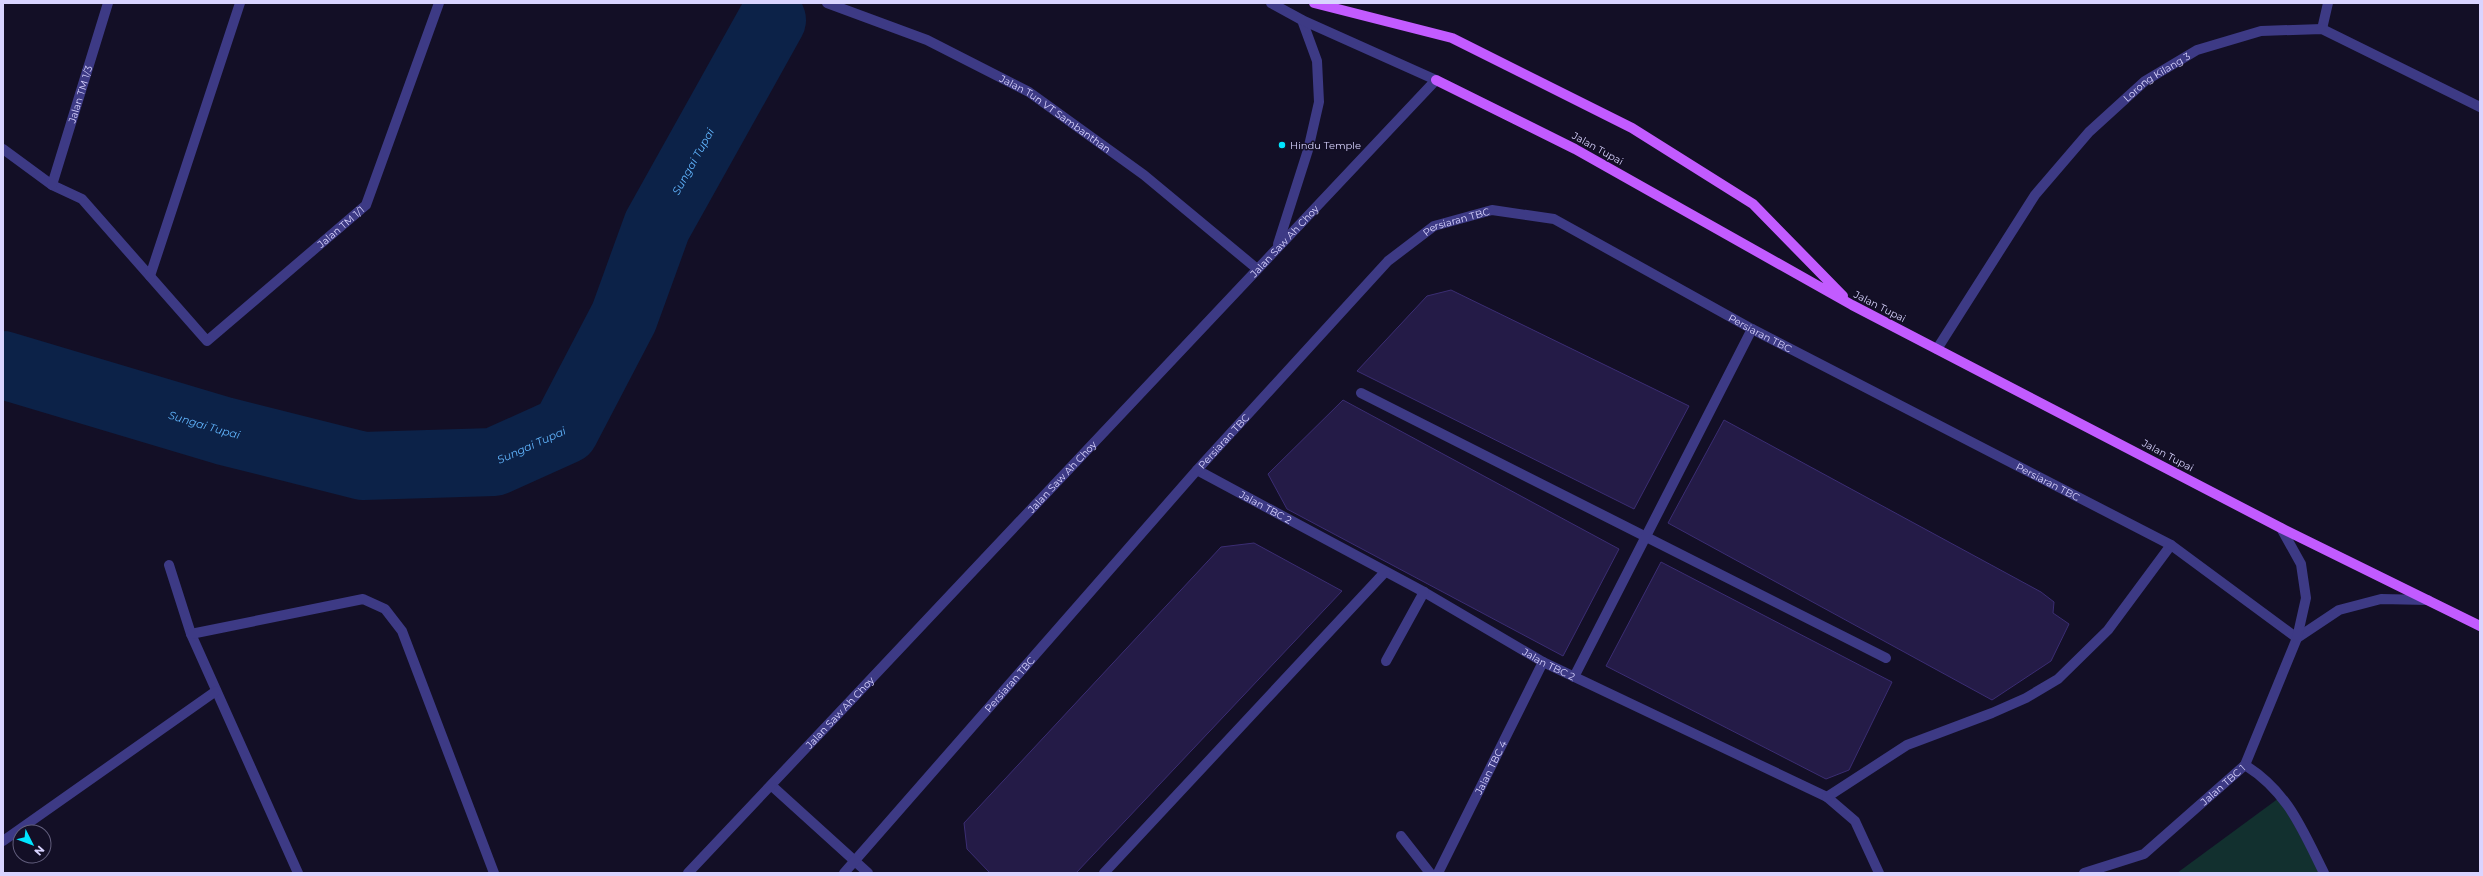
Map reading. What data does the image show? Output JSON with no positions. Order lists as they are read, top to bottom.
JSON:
{
  "streets": {
    "main road": ["Jalan Tupai"],
    "street": [
      "Lorong Kilang 3",
      "Jalan TM 1/3",
      "Jalan Tun VT Sambanthan",
      "Persiaran TBC",
      "Jalan TM 1/1",
      "Jalan Saw Ah Choy",
      "Jalan TBC 2",
      "Jalan TBC 4",
      "Jalan TBC 1"
    ]
  },
  "crossings": [
    ["Lorong Kilang 3", "Jalan Tupai"],
    ["Jalan Tun VT Sambanthan", "Jalan Saw Ah Choy"],
    ["Jalan Tupai", "Jalan Saw Ah Choy"],
    ["Jalan Tupai", "Jalan TBC 1"],
    ["Persiaran TBC", "Jalan TBC 2"],
    ["Persiaran TBC", "Jalan TBC 1"],
    ["Jalan TBC 2", "Jalan TBC 4"]
  ],
  "water": ["Sungai Tupai"],
  "places": ["Hindu Temple"],
  "north": "bottom right"
}
